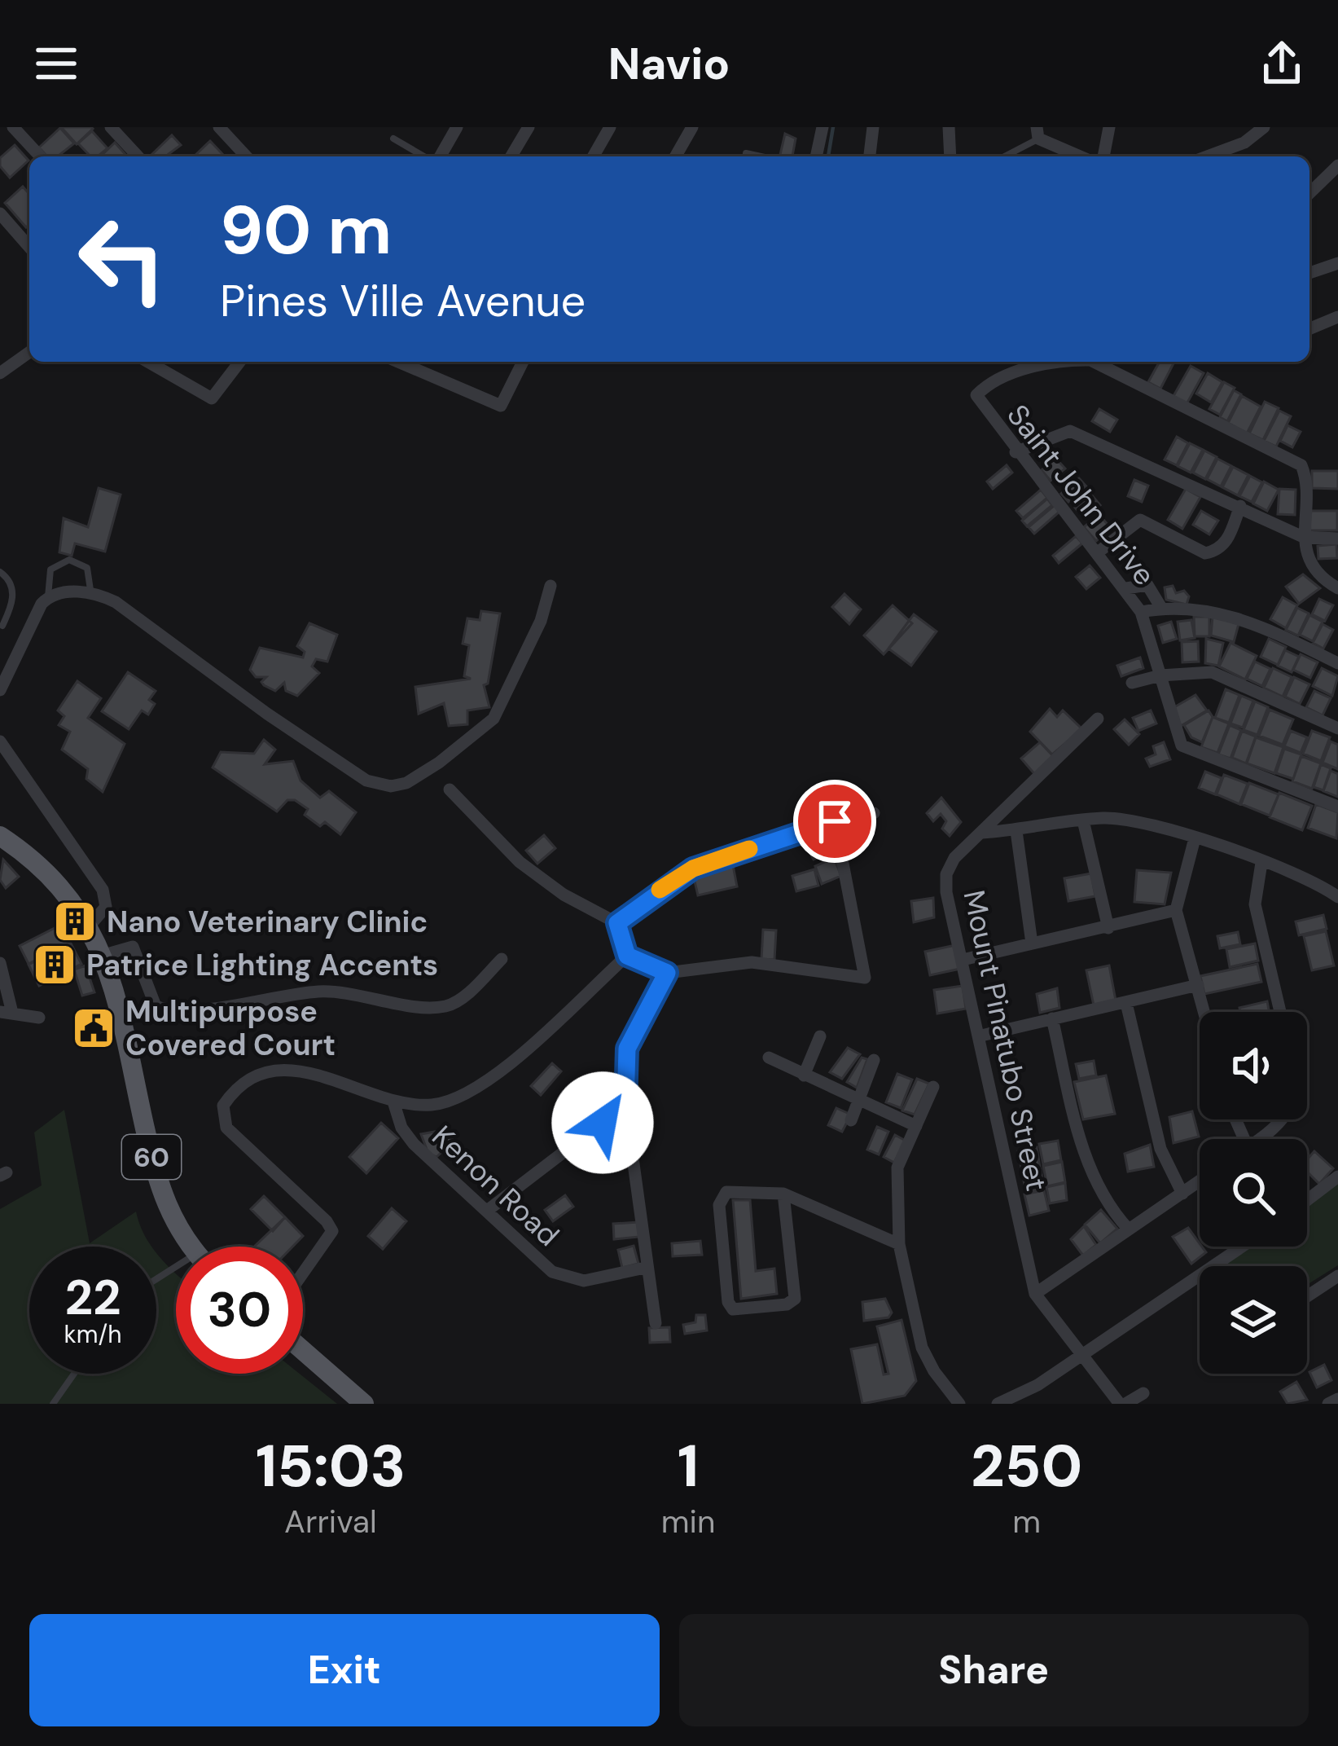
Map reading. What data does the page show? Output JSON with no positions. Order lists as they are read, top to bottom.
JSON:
{
  "streets": {
    "main road": ["60"],
    "street": ["Saint John Drive", "Mount Pinatubo Street", "Kenon Road"]
  },
  "places": {
    "building": ["Nano Veterinary Clinic", "Patrice Lighting Accents"],
    "public building": ["Multipurpose Covered Court"]
  },
  "page": {
    "header": "Navio",
    "turn": ["90 m", "Pines Ville Avenue"],
    "speed": "22 km/h",
    "limit": "30",
    "eta": [
      "15:03",
      "Arrival",
      "1",
      "min",
      "250",
      "m"
    ],
    "buttons": ["Exit", "Share"]
  }
}
